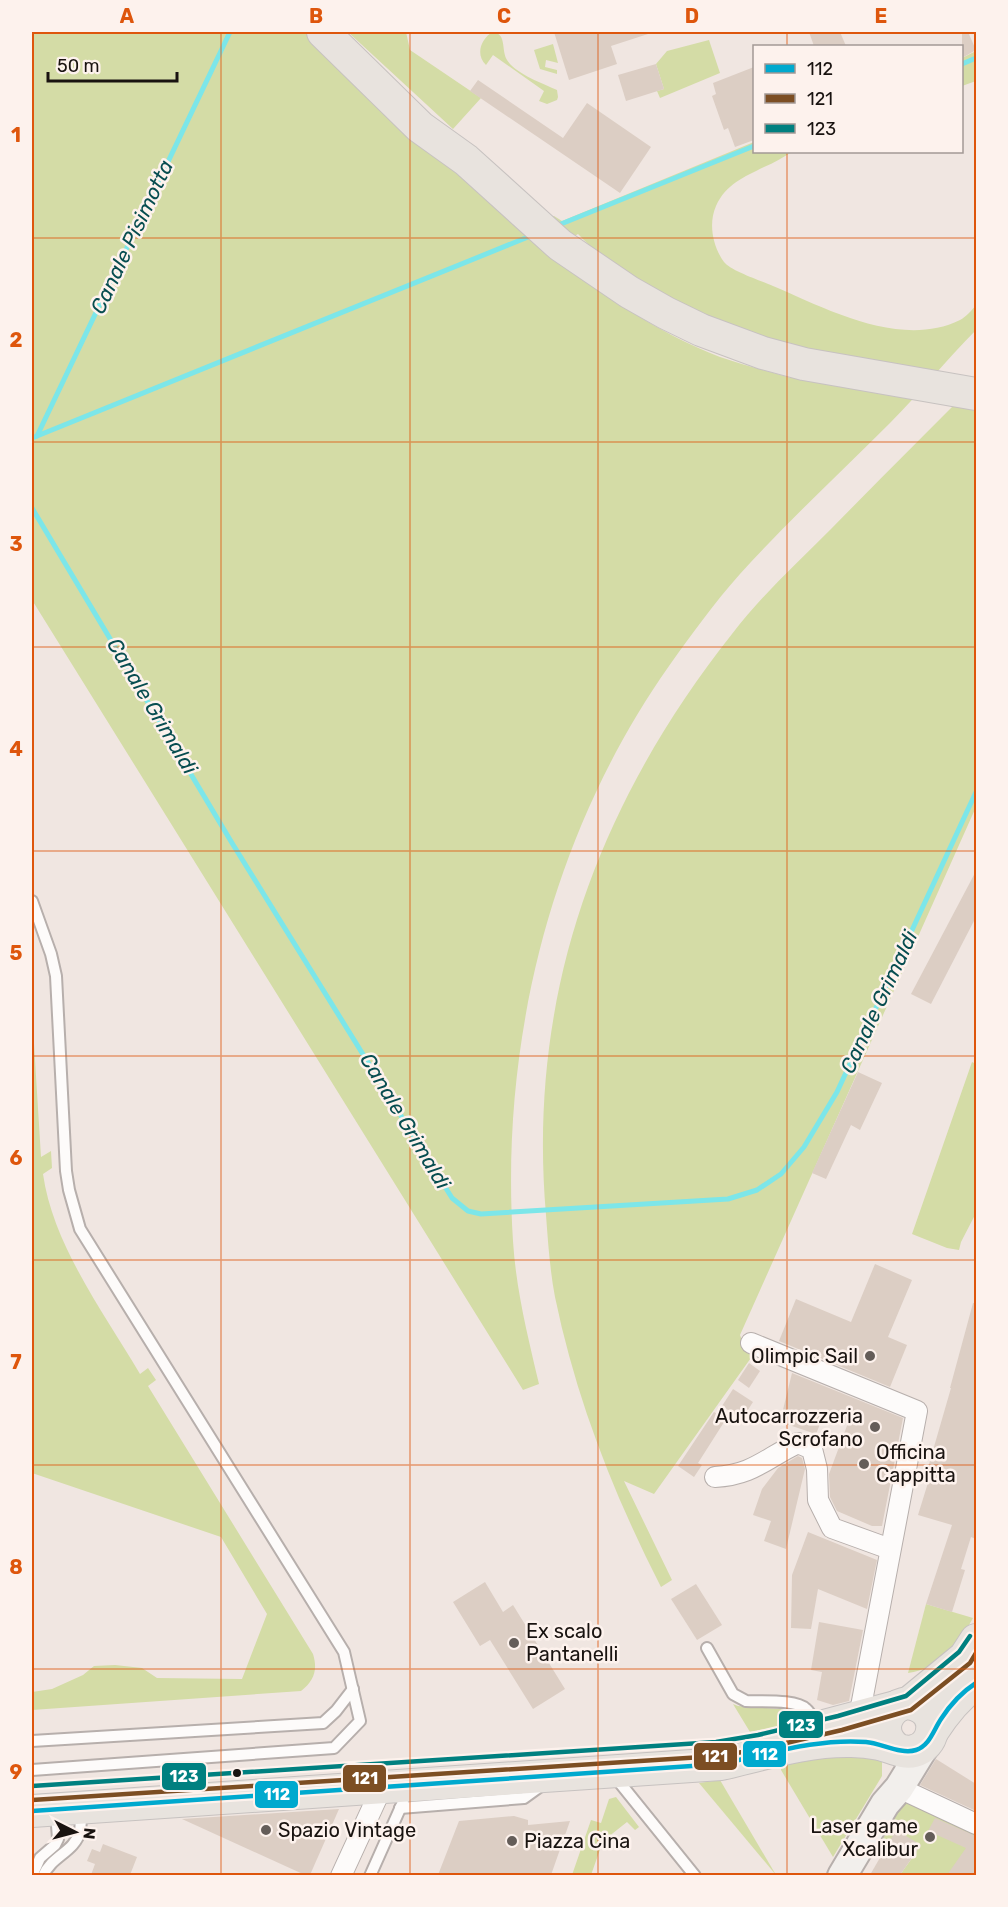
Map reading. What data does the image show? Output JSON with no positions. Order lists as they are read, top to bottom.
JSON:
{
  "water": ["Canale Pisimotta", "Canale Grimaldi"],
  "places": [
    "Olimpic Sail",
    "Autocarrozzeria Scrofano",
    "Officina Cappitta",
    "Ex scalo Pantanelli",
    "Spazio Vintage",
    "Laser game Xcalibur",
    "Piazza Cina"
  ],
  "lines": ["transit line 123", "transit line 121", "transit line 112"],
  "legend": ["112", "121", "123"],
  "scale_bar": "50 m",
  "north": "right",
  "grid": {
    "columns": [
      "A",
      "B",
      "C",
      "D",
      "E"
    ],
    "rows": [
      "1",
      "2",
      "3",
      "4",
      "5",
      "6",
      "7",
      "8",
      "9"
    ]
  }
}
